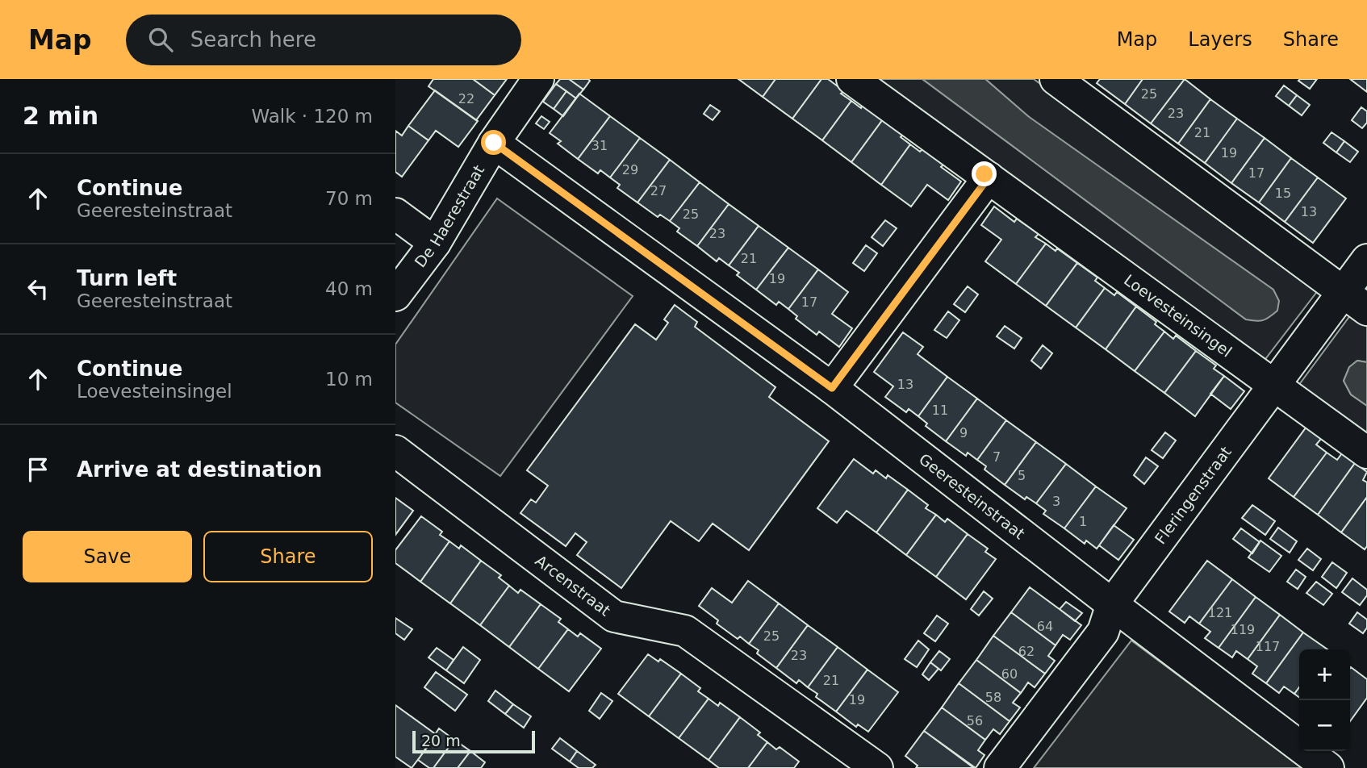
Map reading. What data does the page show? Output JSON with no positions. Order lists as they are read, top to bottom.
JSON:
{
  "streets": {
    "street": [
      "De Haerestraat",
      "Loevesteinsingel",
      "Fleringenstraat",
      "Geeresteinstraat",
      "Arcenstraat"
    ]
  },
  "crossings": [
    ["De Haerestraat", "Geeresteinstraat"],
    ["Loevesteinsingel", "Fleringenstraat"],
    ["Fleringenstraat", "Geeresteinstraat"]
  ],
  "house_numbers": [
    "25",
    "22",
    "23",
    "21",
    "31",
    "19",
    "29",
    "17",
    "27",
    "15",
    "13",
    "25",
    "23",
    "21",
    "19",
    "17",
    "13",
    "11",
    "9",
    "7",
    "5",
    "3",
    "1",
    "121",
    "64",
    "119",
    "25",
    "117",
    "62",
    "23",
    "60",
    "21",
    "58",
    "19",
    "56"
  ],
  "scale_bar": "20 m",
  "page": {
    "header": "Map",
    "search": "Search here",
    "nav": ["Map", "Layers", "Share"],
    "heading": ["2 min", "Walk · 120 m"],
    "list": [
      ["Continue", "Geeresteinstraat", "70 m"],
      ["Turn left", "Geeresteinstraat", "40 m"],
      ["Continue", "Loevesteinsingel", "10 m"],
      "Arrive at destination"
    ],
    "buttons": ["Save", "Share"],
    "map_buttons": ["+", "−"],
    "scale": "20 m"
  }
}
